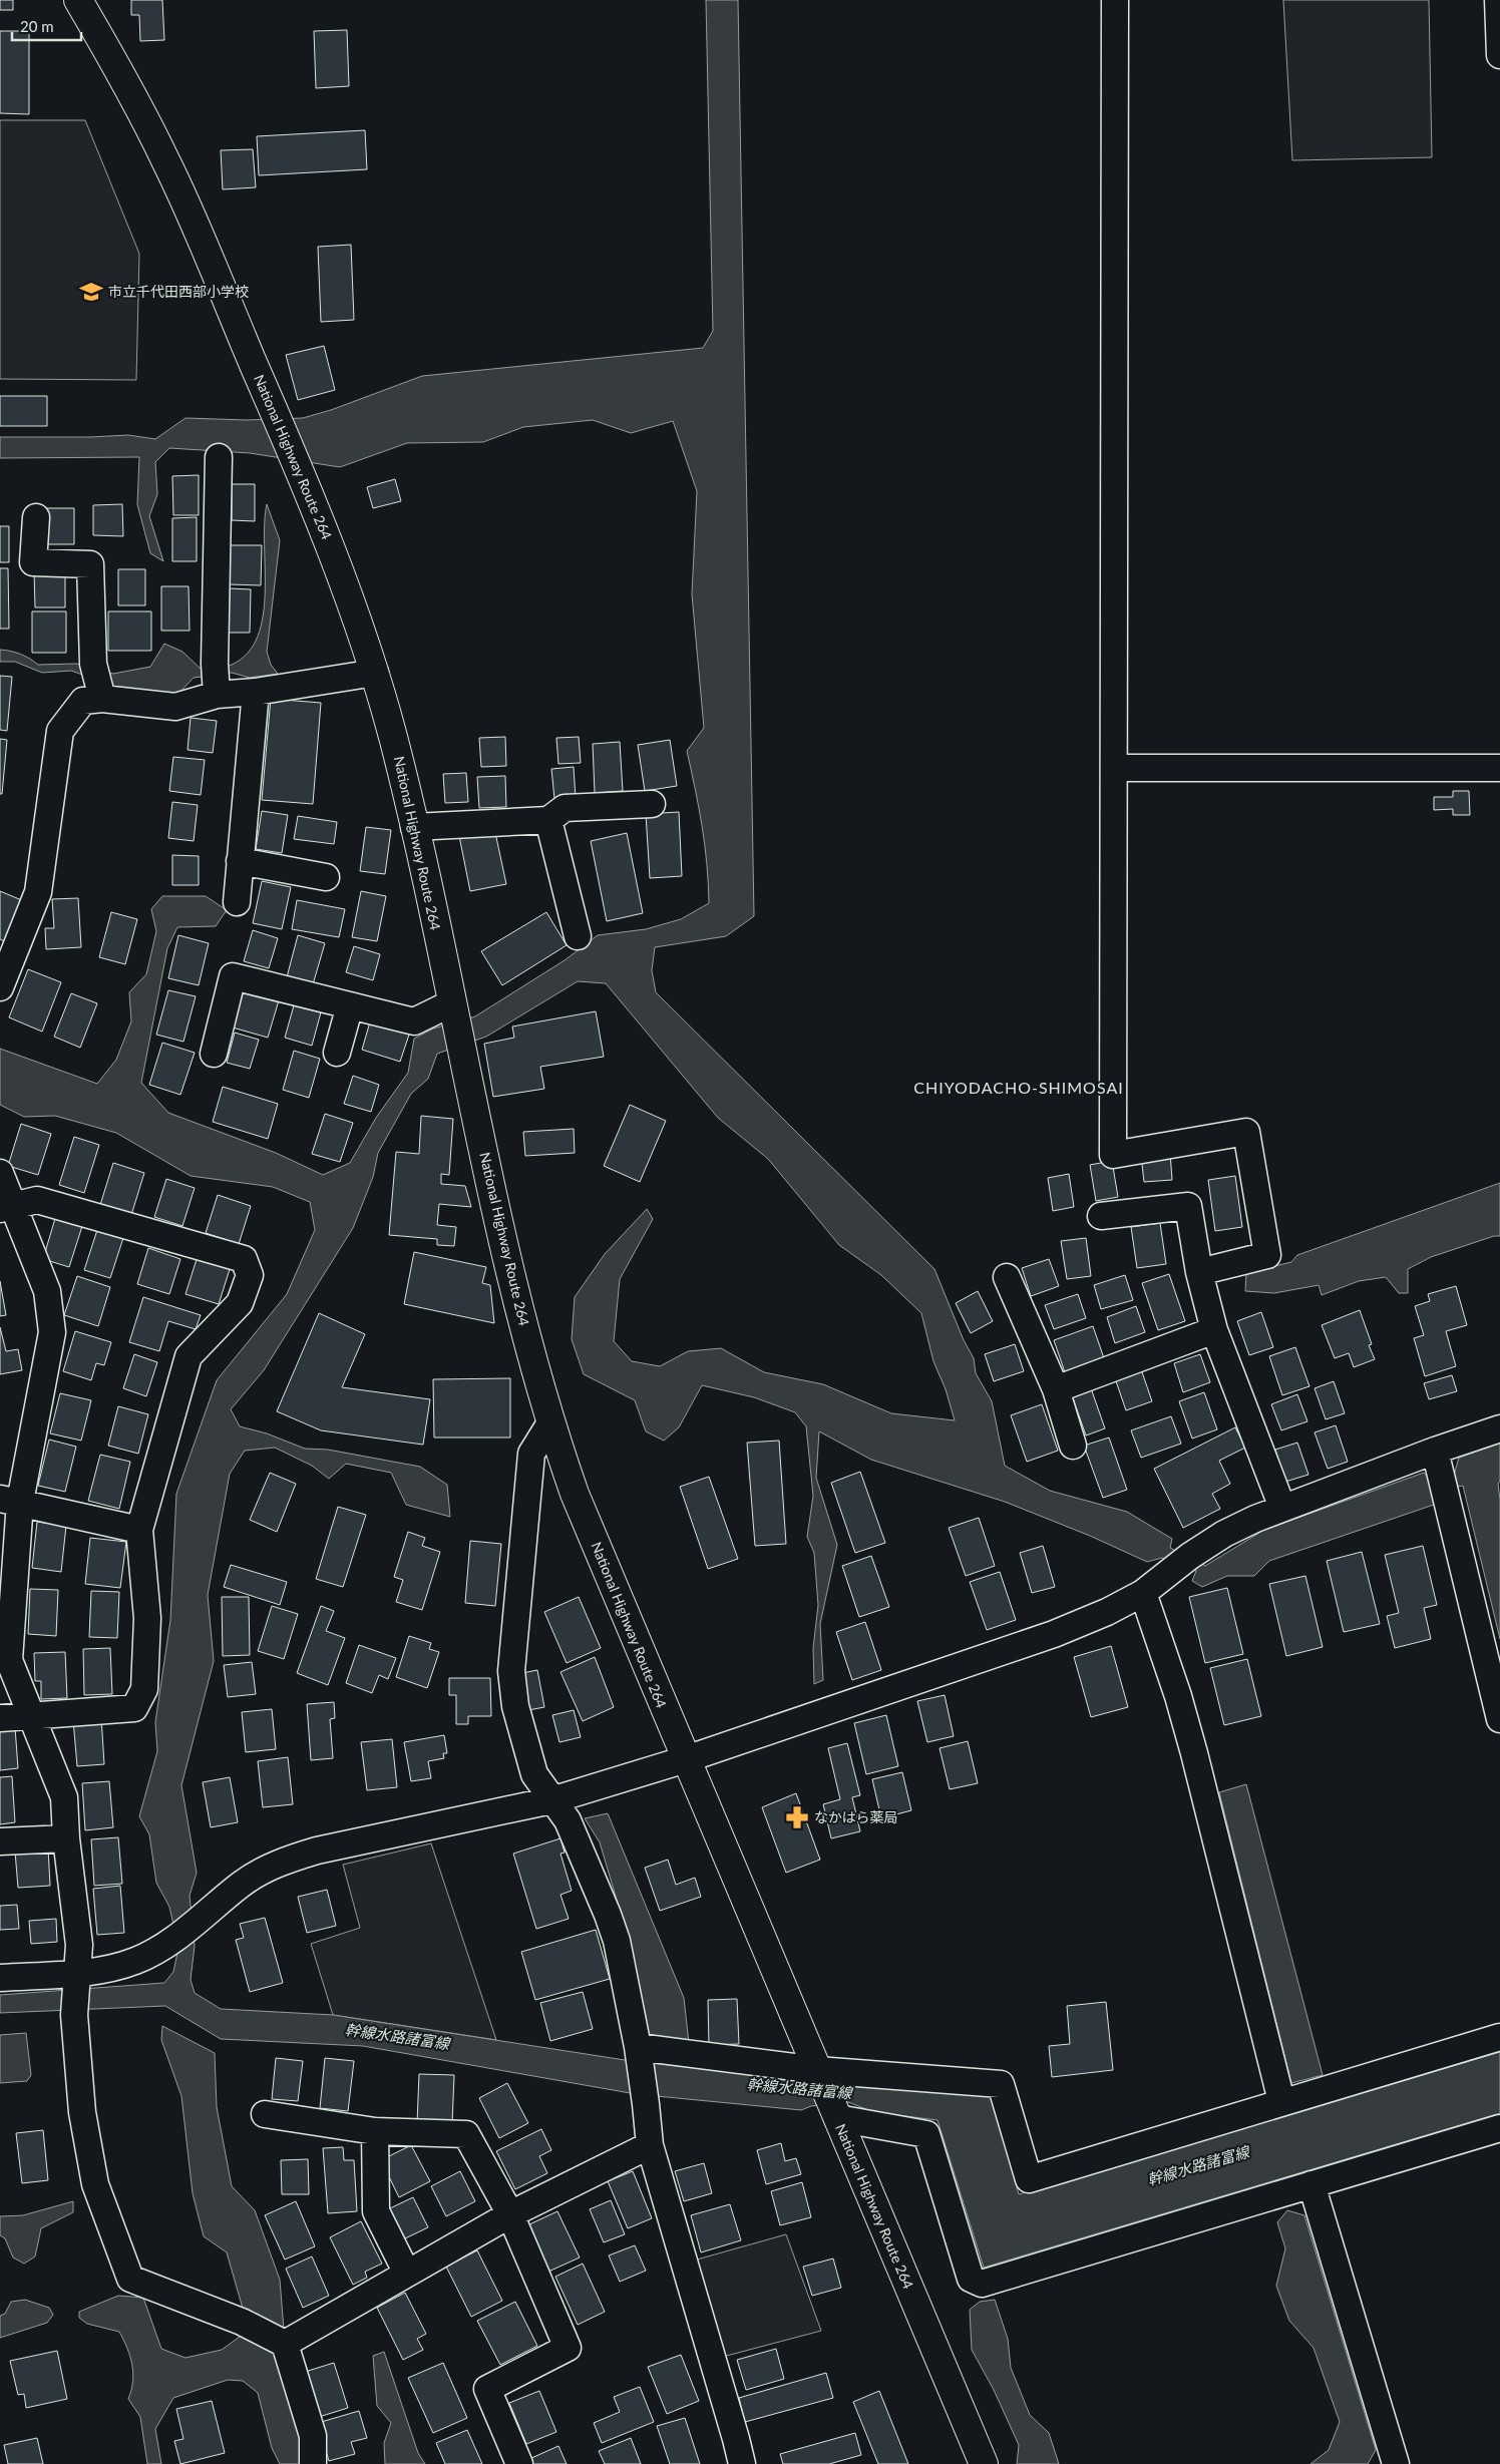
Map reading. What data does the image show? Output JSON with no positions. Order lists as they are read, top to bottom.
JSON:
{
  "streets": {
    "highway": ["National Highway Route 264"]
  },
  "districts": ["CHIYODACHO-SHIMOSAI"],
  "water": ["幹線水路諸富線"],
  "places": {
    "school or university": ["市立千代田西部小学校"],
    "pharmacy": ["なかはら薬局"]
  },
  "scale_bar": "20 m"
}
